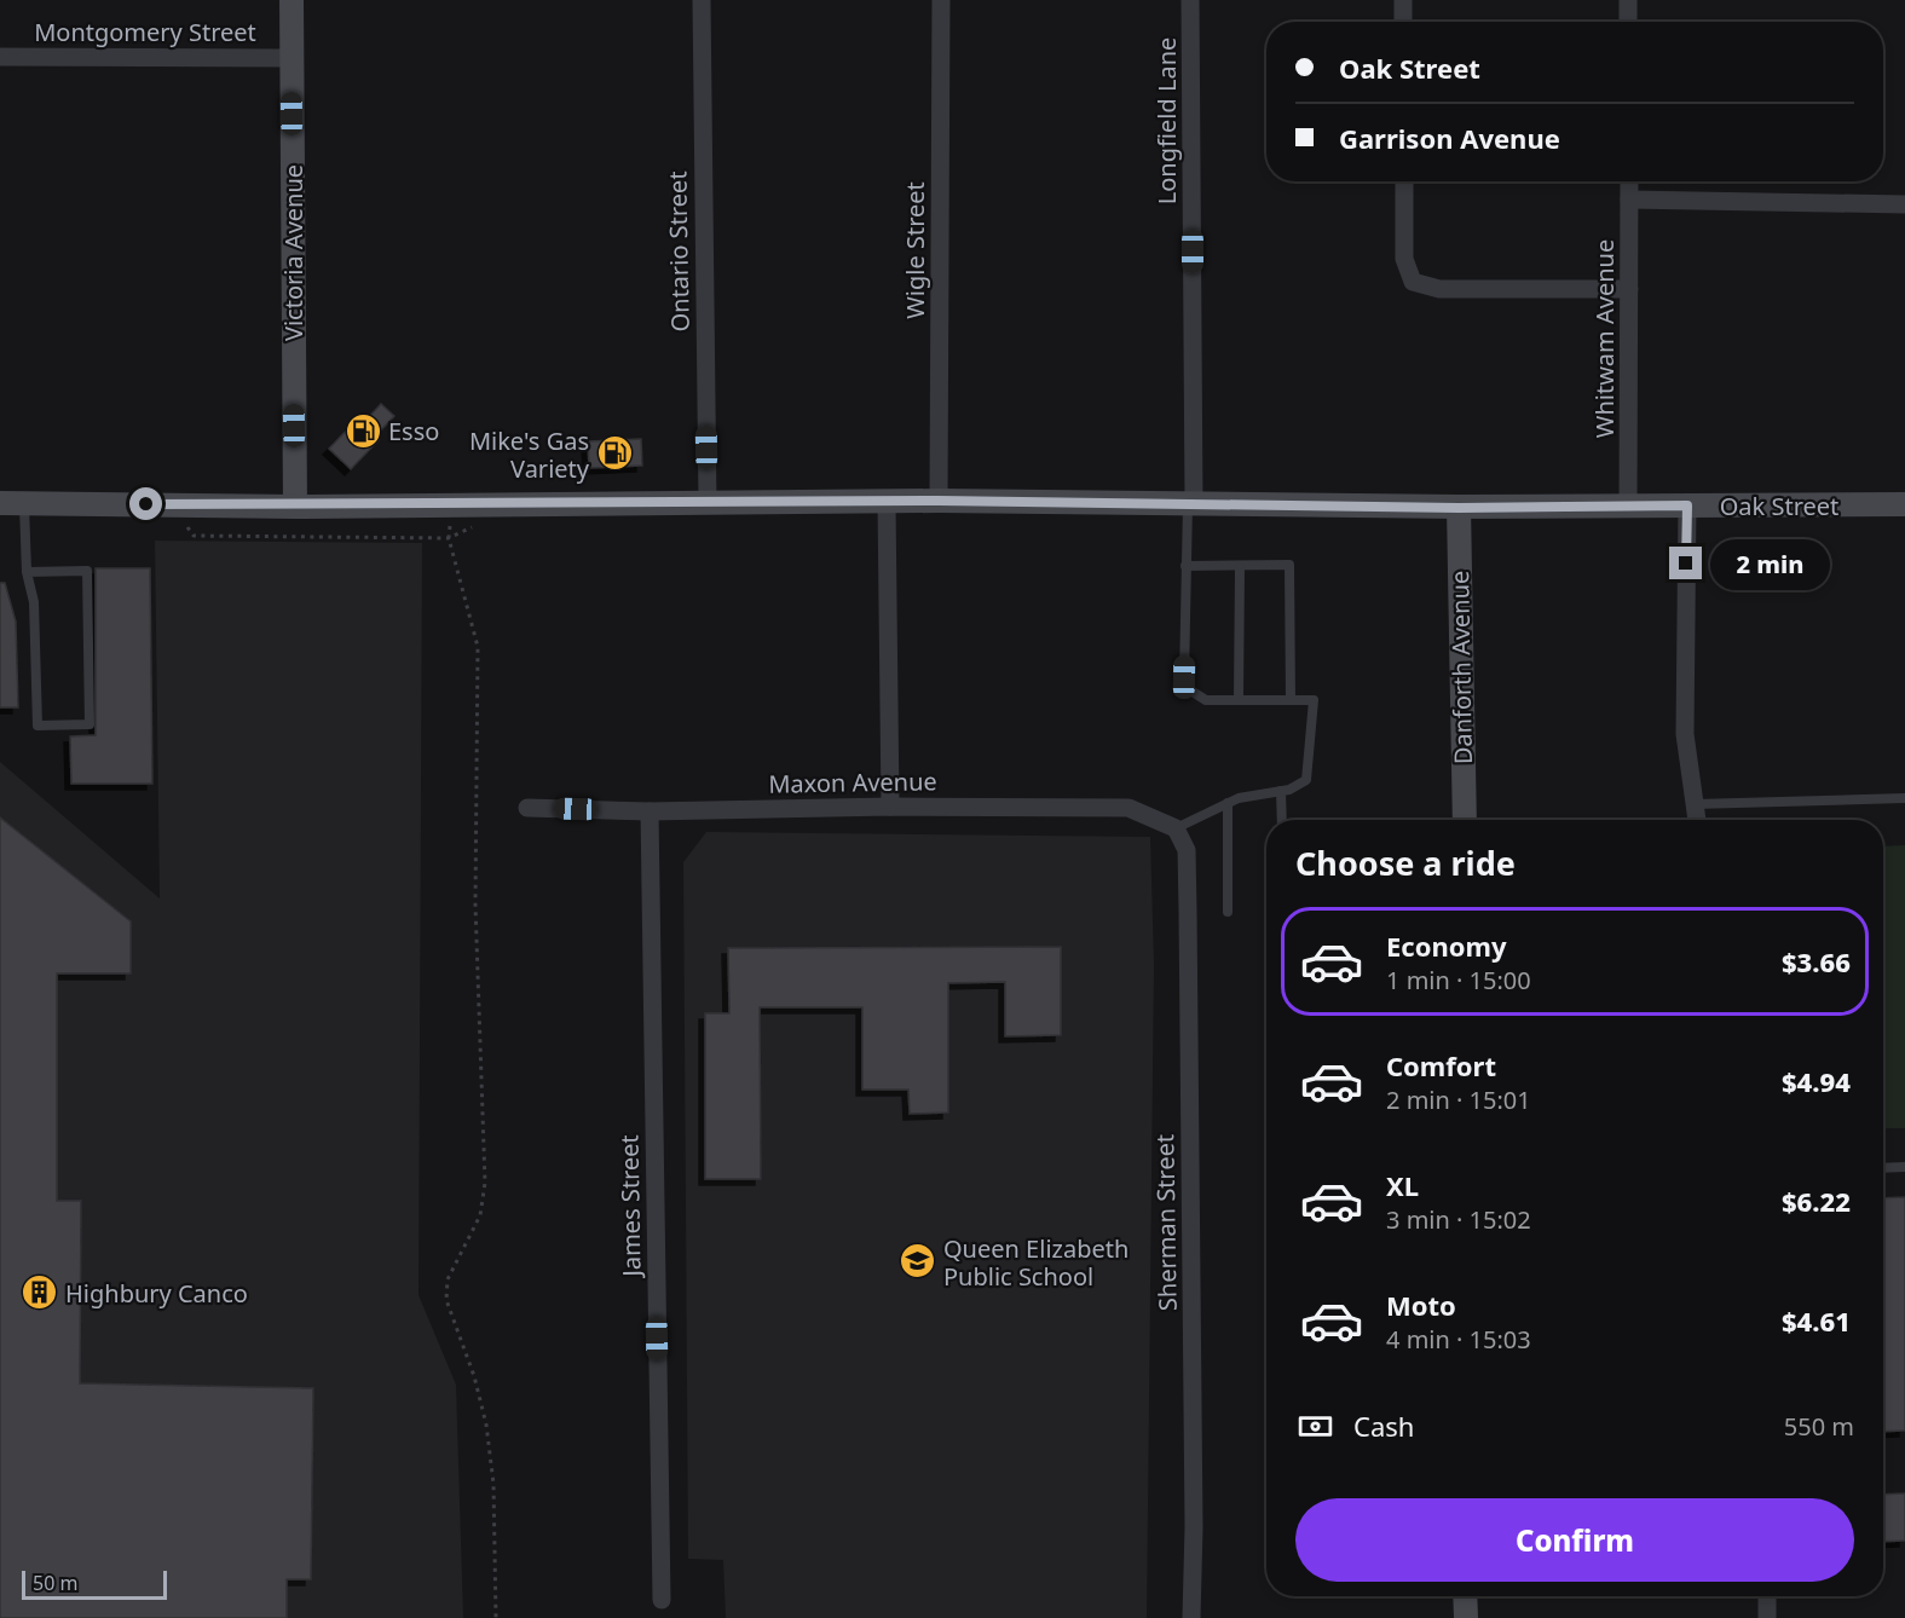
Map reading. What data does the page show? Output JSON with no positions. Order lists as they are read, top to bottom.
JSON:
{
  "streets": {
    "street": [
      "Montgomery Street",
      "Longfield Lane",
      "Wigle Street",
      "Ontario Street",
      "Victoria Avenue",
      "Whitwam Avenue",
      "Oak Street",
      "Danforth Avenue",
      "Maxon Avenue",
      "James Street",
      "Sherman Street"
    ]
  },
  "crossings": [
    ["Montgomery Street", "Victoria Avenue"],
    ["Longfield Lane", "Oak Street"],
    ["Wigle Street", "Oak Street"],
    ["Ontario Street", "Oak Street"],
    ["Victoria Avenue", "Oak Street"],
    ["Whitwam Avenue", "Oak Street"],
    ["Oak Street", "Danforth Avenue"],
    ["Maxon Avenue", "James Street"],
    ["Maxon Avenue", "Sherman Street"]
  ],
  "places": {
    "fuel station": ["Esso", "Mike's Gas Variety"],
    "school or university": ["Queen Elizabeth Public School"],
    "building": ["Highbury Canco"]
  },
  "scale_bar": "50 m",
  "page": {
    "banner": ["Oak Street", "Garrison Avenue"],
    "bubble": "2 min",
    "heading": "Choose a ride",
    "list": [
      {
        "name": "Economy",
        "note": "1 min · 15:00",
        "value": "$3.66"
      },
      {
        "name": "Comfort",
        "note": "2 min · 15:01",
        "value": "$4.94"
      },
      {
        "name": "XL",
        "note": "3 min · 15:02",
        "value": "$6.22"
      },
      {
        "name": "Moto",
        "note": "4 min · 15:03",
        "value": "$4.61"
      }
    ],
    "pay": ["Cash", "550 m"],
    "buttons": "Confirm",
    "scale": "50 m"
  }
}
